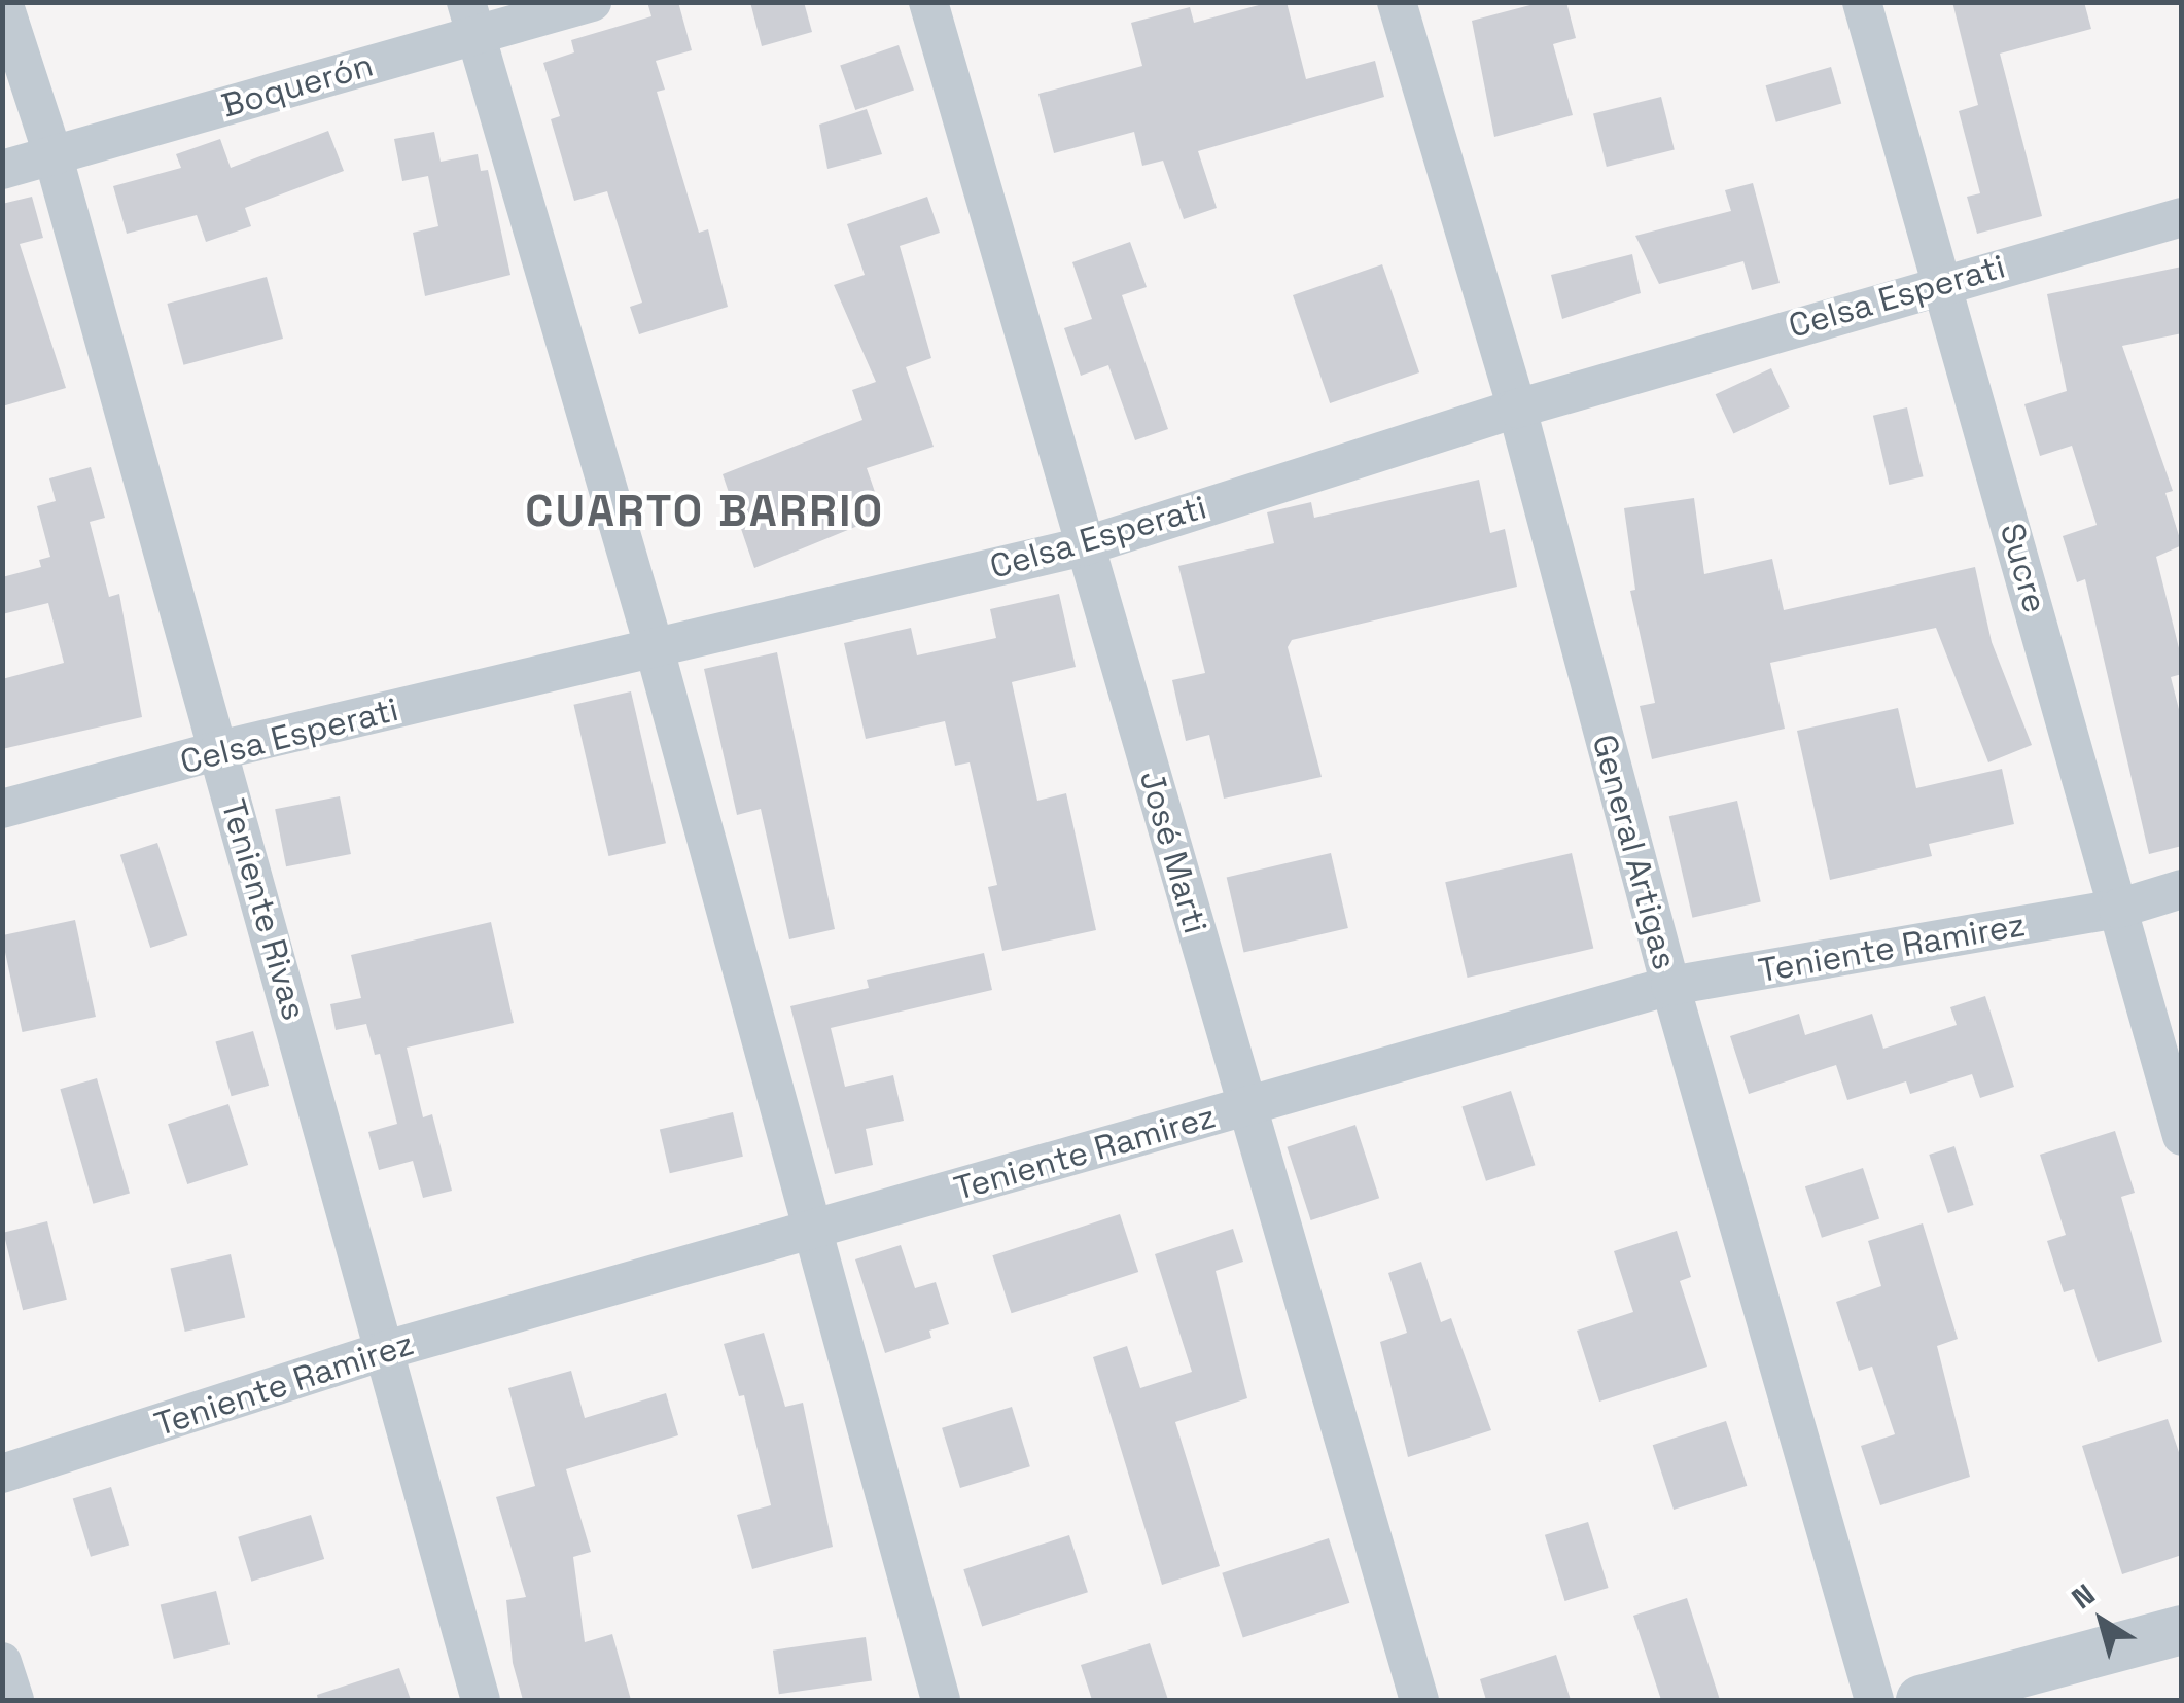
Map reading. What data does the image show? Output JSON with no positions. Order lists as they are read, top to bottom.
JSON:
{
  "streets": {
    "street": [
      "Boquerón",
      "Celsa Esperati",
      "Sucre",
      "José Marti",
      "General Artigas",
      "Teniente Rivas",
      "Teniente Ramirez"
    ]
  },
  "crossings": [
    ["Boquerón", "Teniente Rivas"],
    ["Celsa Esperati", "Sucre"],
    ["Celsa Esperati", "José Marti"],
    ["Celsa Esperati", "General Artigas"],
    ["Celsa Esperati", "Teniente Rivas"],
    ["Sucre", "Teniente Ramirez"],
    ["José Marti", "Teniente Ramirez"],
    ["General Artigas", "Teniente Ramirez"],
    ["Teniente Rivas", "Teniente Ramirez"]
  ],
  "districts": ["CUARTO BARRIO"],
  "north": "top left"
}
